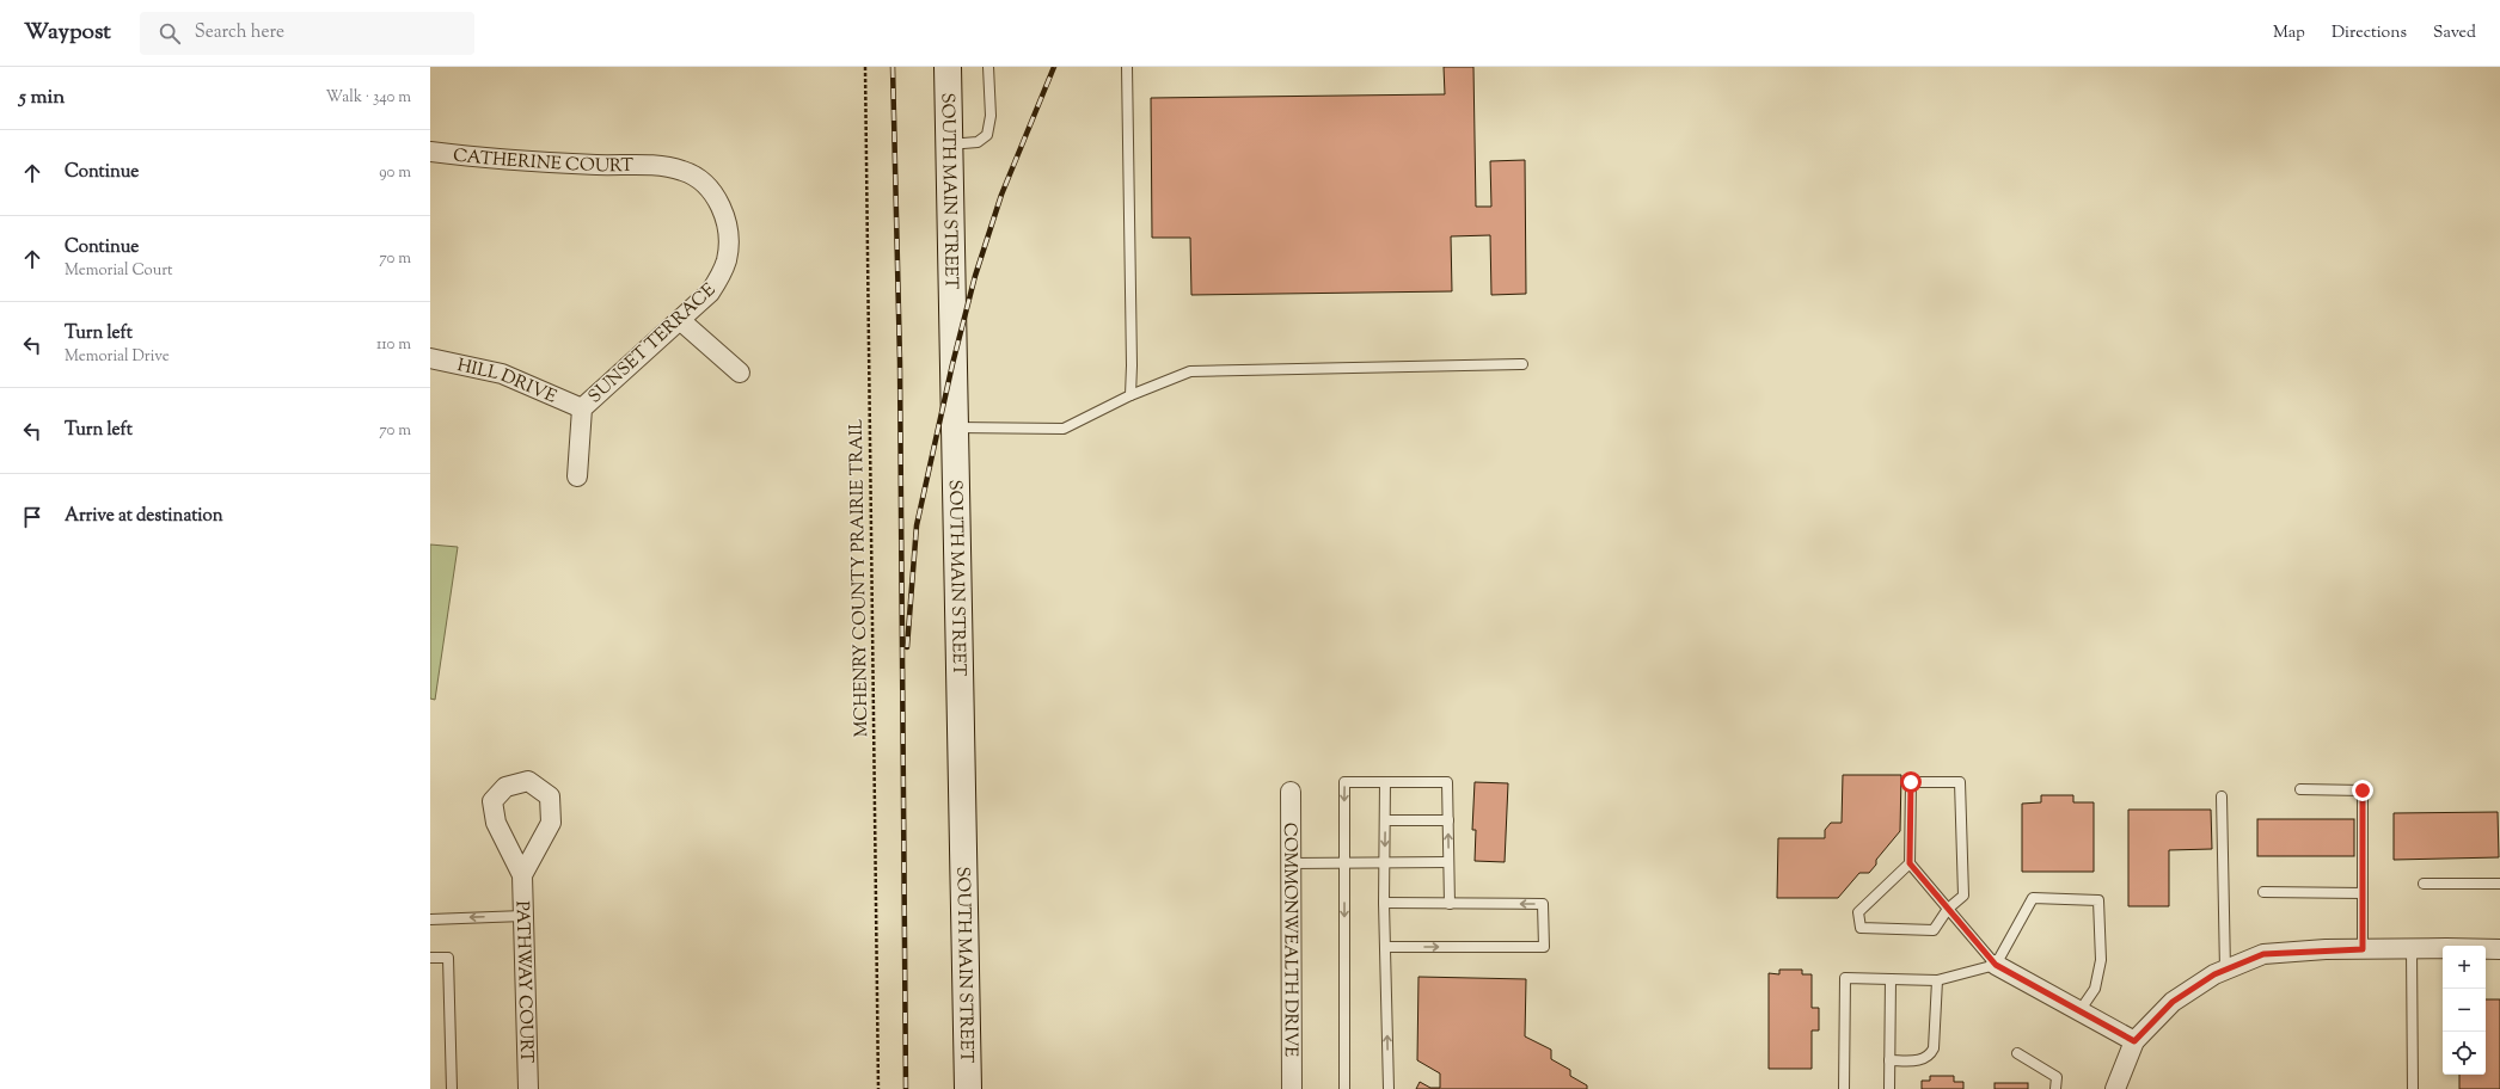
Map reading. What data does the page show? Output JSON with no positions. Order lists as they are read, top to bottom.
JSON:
{
  "streets": {
    "street": [
      "CATHERINE COURT",
      "SOUTH MAIN STREET",
      "SUNSET TERRACE",
      "HILL DRIVE",
      "COMMONWEALTH DRIVE",
      "PATHWAY COURT"
    ],
    "path": ["MCHENRY COUNTY PRAIRIE TRAIL"]
  },
  "crossings": [
    ["CATHERINE COURT", "SUNSET TERRACE"],
    ["SUNSET TERRACE", "HILL DRIVE"]
  ],
  "page": {
    "header": "Waypost",
    "search": "Search here",
    "nav": ["Map", "Directions", "Saved"],
    "heading": ["5 min", "Walk · 340 m"],
    "list": [
      ["Continue", "90 m"],
      ["Continue", "Memorial Court", "70 m"],
      ["Turn left", "Memorial Drive", "110 m"],
      ["Turn left", "70 m"],
      "Arrive at destination"
    ],
    "map_buttons": ["+", "−"]
  }
}
